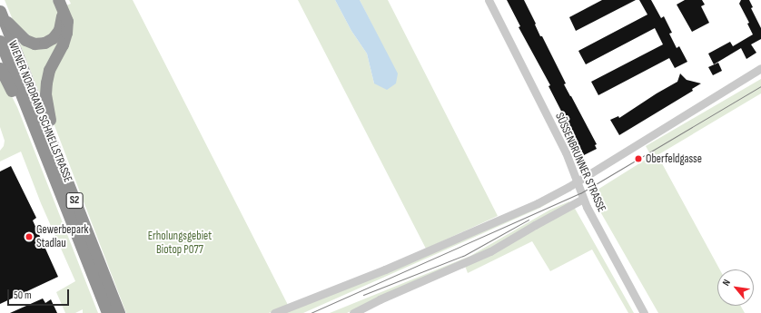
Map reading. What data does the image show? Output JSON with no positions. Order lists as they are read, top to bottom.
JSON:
{
  "streets": {
    "highway": ["WIENER NORDRAND SCHNELLSTRASSE", "S2"],
    "street": ["SÜSSENBRUNNER STRASSE"]
  },
  "parks": ["Erholungsgebiet Biotop P077"],
  "places": ["Oberfeldgasse", "Gewerbepark Stadlau"],
  "scale_bar": "50 m",
  "north": "top left"
}
